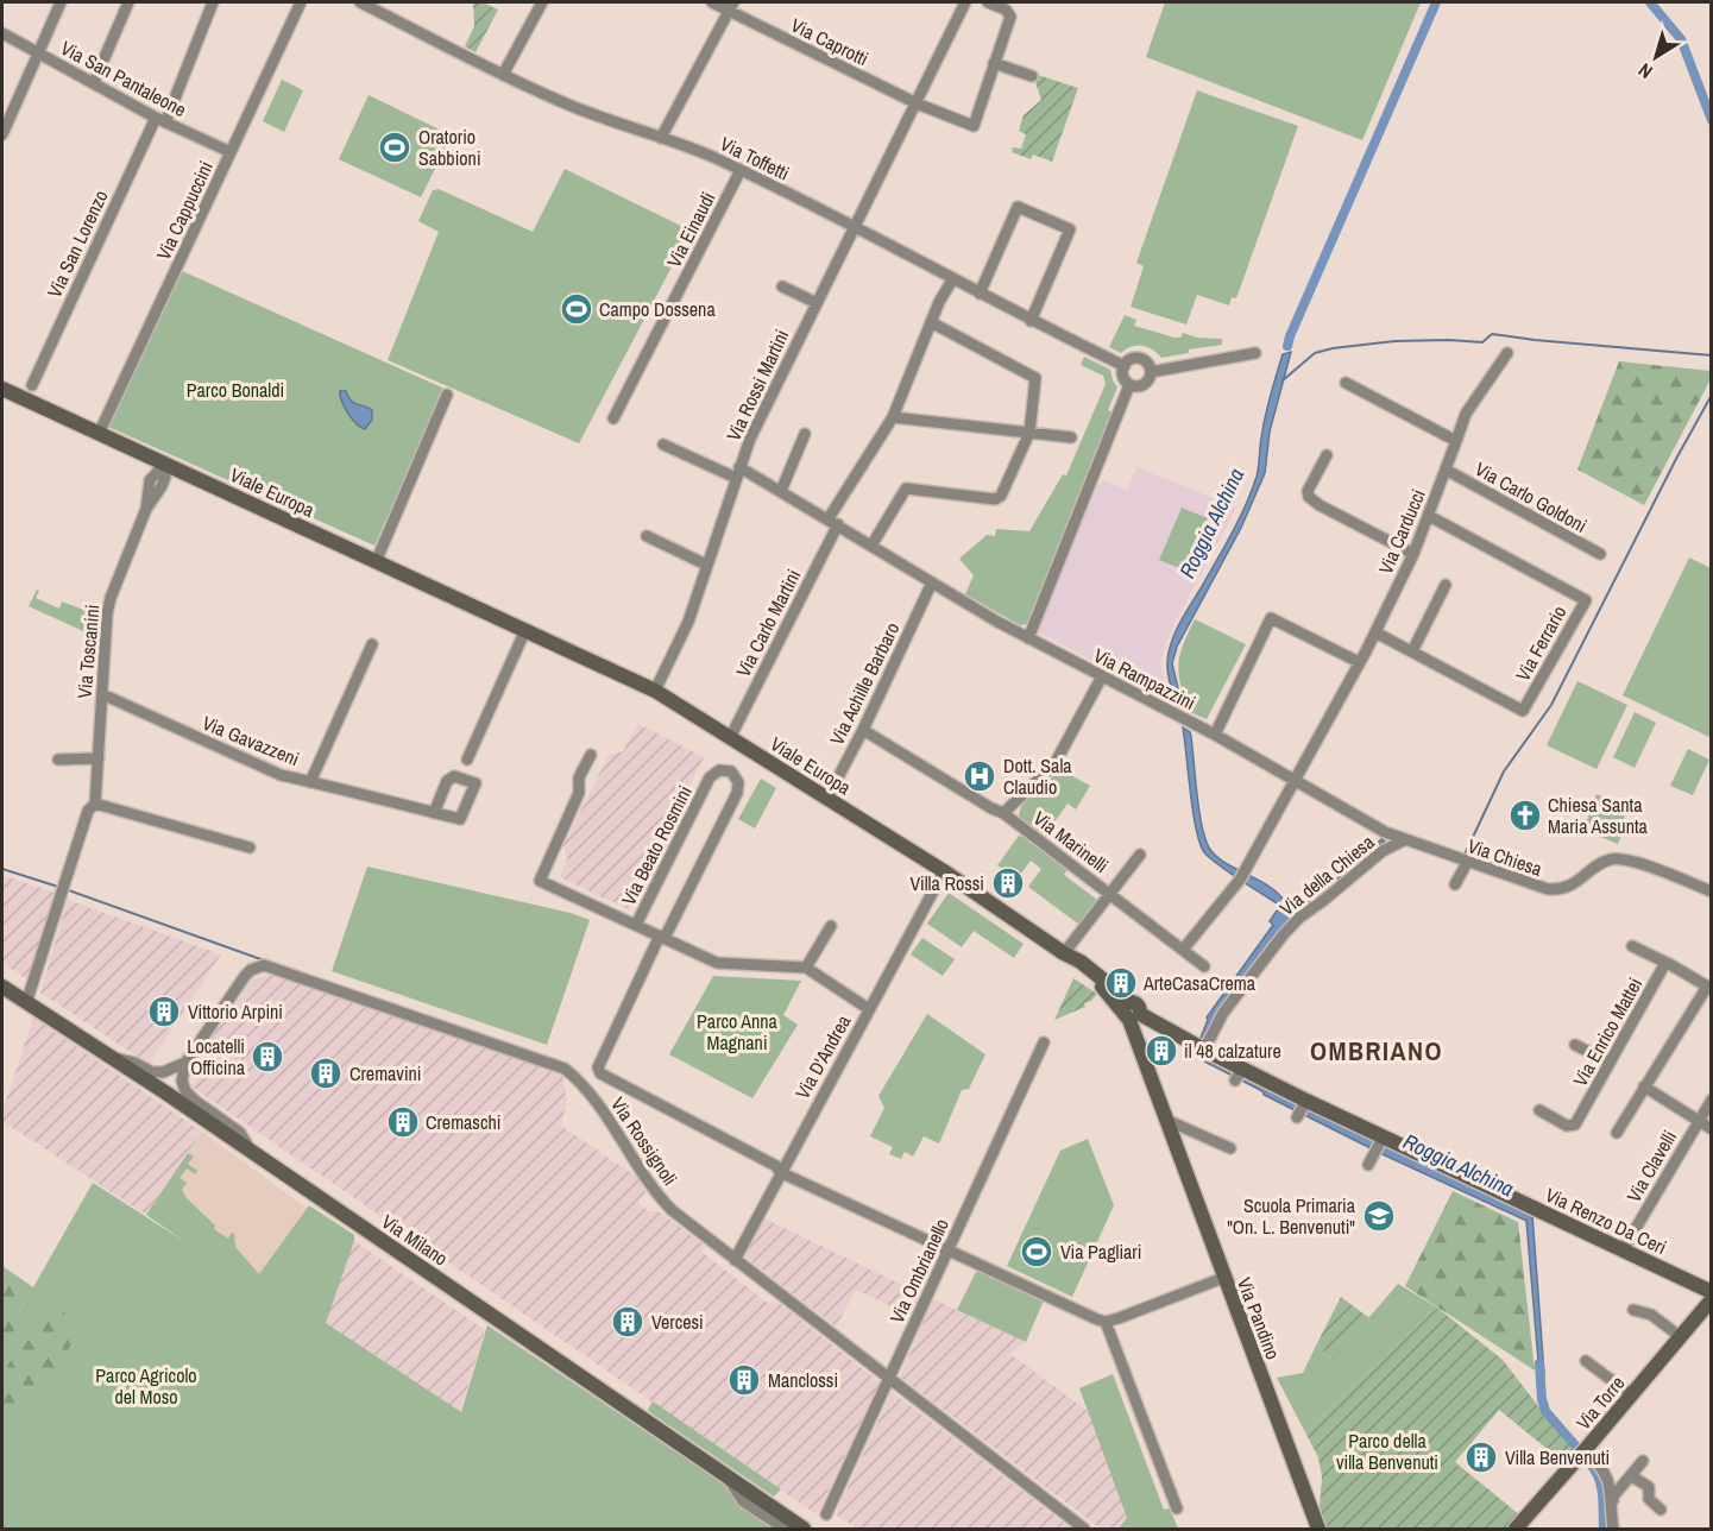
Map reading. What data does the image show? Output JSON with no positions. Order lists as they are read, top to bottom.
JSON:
{
  "streets": {
    "street": [
      "Via Caprotti",
      "Via San Pantaleone",
      "Via Toffetti",
      "Via Cappuccini",
      "Via Einaudi",
      "Via San Lorenzo",
      "Via Rossi Martini",
      "Viale Europa",
      "Via Carlo Goldoni",
      "Via Carducci",
      "Via Carlo Martini",
      "Via Ferrario",
      "Via Toscanini",
      "Via Rampazzini",
      "Via Achille Barbaro",
      "Via Gavazzeni",
      "Via Marinelli",
      "Via Beato Rosmini",
      "Via Chiesa",
      "Via della Chiesa",
      "Via Enrico Mattei",
      "Via D'Andrea",
      "Via Rossignoli",
      "Via Clavelli",
      "Via Renzo Da Ceri",
      "Via Milano",
      "Via Ombrianello",
      "Via Pandino",
      "Via Torre"
    ]
  },
  "crossings": [
    ["Via Caprotti", "Via Rossi Martini"],
    ["Via San Pantaleone", "Via Cappuccini"],
    ["Via San Pantaleone", "Via San Lorenzo"],
    ["Via Toffetti", "Via Einaudi"],
    ["Via Toffetti", "Via Rossi Martini"],
    ["Via Toffetti", "Via Carlo Martini"],
    ["Via Cappuccini", "Viale Europa"],
    ["Via Rossi Martini", "Viale Europa"],
    ["Via Rossi Martini", "Via Rampazzini"],
    ["Viale Europa", "Via Carlo Martini"],
    ["Viale Europa", "Via Toscanini"],
    ["Viale Europa", "Via Achille Barbaro"],
    ["Viale Europa", "Via D'Andrea"],
    ["Viale Europa", "Via Renzo Da Ceri"],
    ["Viale Europa", "Via Pandino"],
    ["Via Carlo Goldoni", "Via Carducci"],
    ["Via Carducci", "Via Ferrario"],
    ["Via Carlo Martini", "Via Rampazzini"],
    ["Via Toscanini", "Via Gavazzeni"],
    ["Via Toscanini", "Via Milano"],
    ["Via Rampazzini", "Via Achille Barbaro"],
    ["Via Rampazzini", "Via Chiesa"],
    ["Via Rampazzini", "Via della Chiesa"],
    ["Via Achille Barbaro", "Via Marinelli"],
    ["Via Chiesa", "Via della Chiesa"],
    ["Via della Chiesa", "Via Renzo Da Ceri"],
    ["Via D'Andrea", "Via Rossignoli"],
    ["Via Rossignoli", "Via Milano"],
    ["Via Rossignoli", "Via Ombrianello"],
    ["Via Clavelli", "Via Renzo Da Ceri"],
    ["Via Renzo Da Ceri", "Via Pandino"]
  ],
  "districts": ["OMBRIANO"],
  "water": ["Roggia Alchina"],
  "parks": [
    "Parco Bonaldi",
    "Parco Anna Magnani",
    "Parco Agricolo del Moso",
    "Parco della villa Benvenuti"
  ],
  "places": {
    "sports": ["Oratorio Sabbioni", "Campo Dossena", "Via Pagliari"],
    "hospital": ["Dott. Sala Claudio"],
    "church": ["Chiesa Santa Maria Assunta"],
    "building": [
      "Villa Rossi",
      "ArteCasaCrema",
      "Vittorio Arpini",
      "il 48 calzature",
      "Locatelli Officina",
      "Cremavini",
      "Cremaschi",
      "Vercesi",
      "Manclossi",
      "Villa Benvenuti"
    ],
    "school or university": ["Scuola Primaria \"On. L. Benvenuti\""]
  },
  "north": "bottom left"
}
